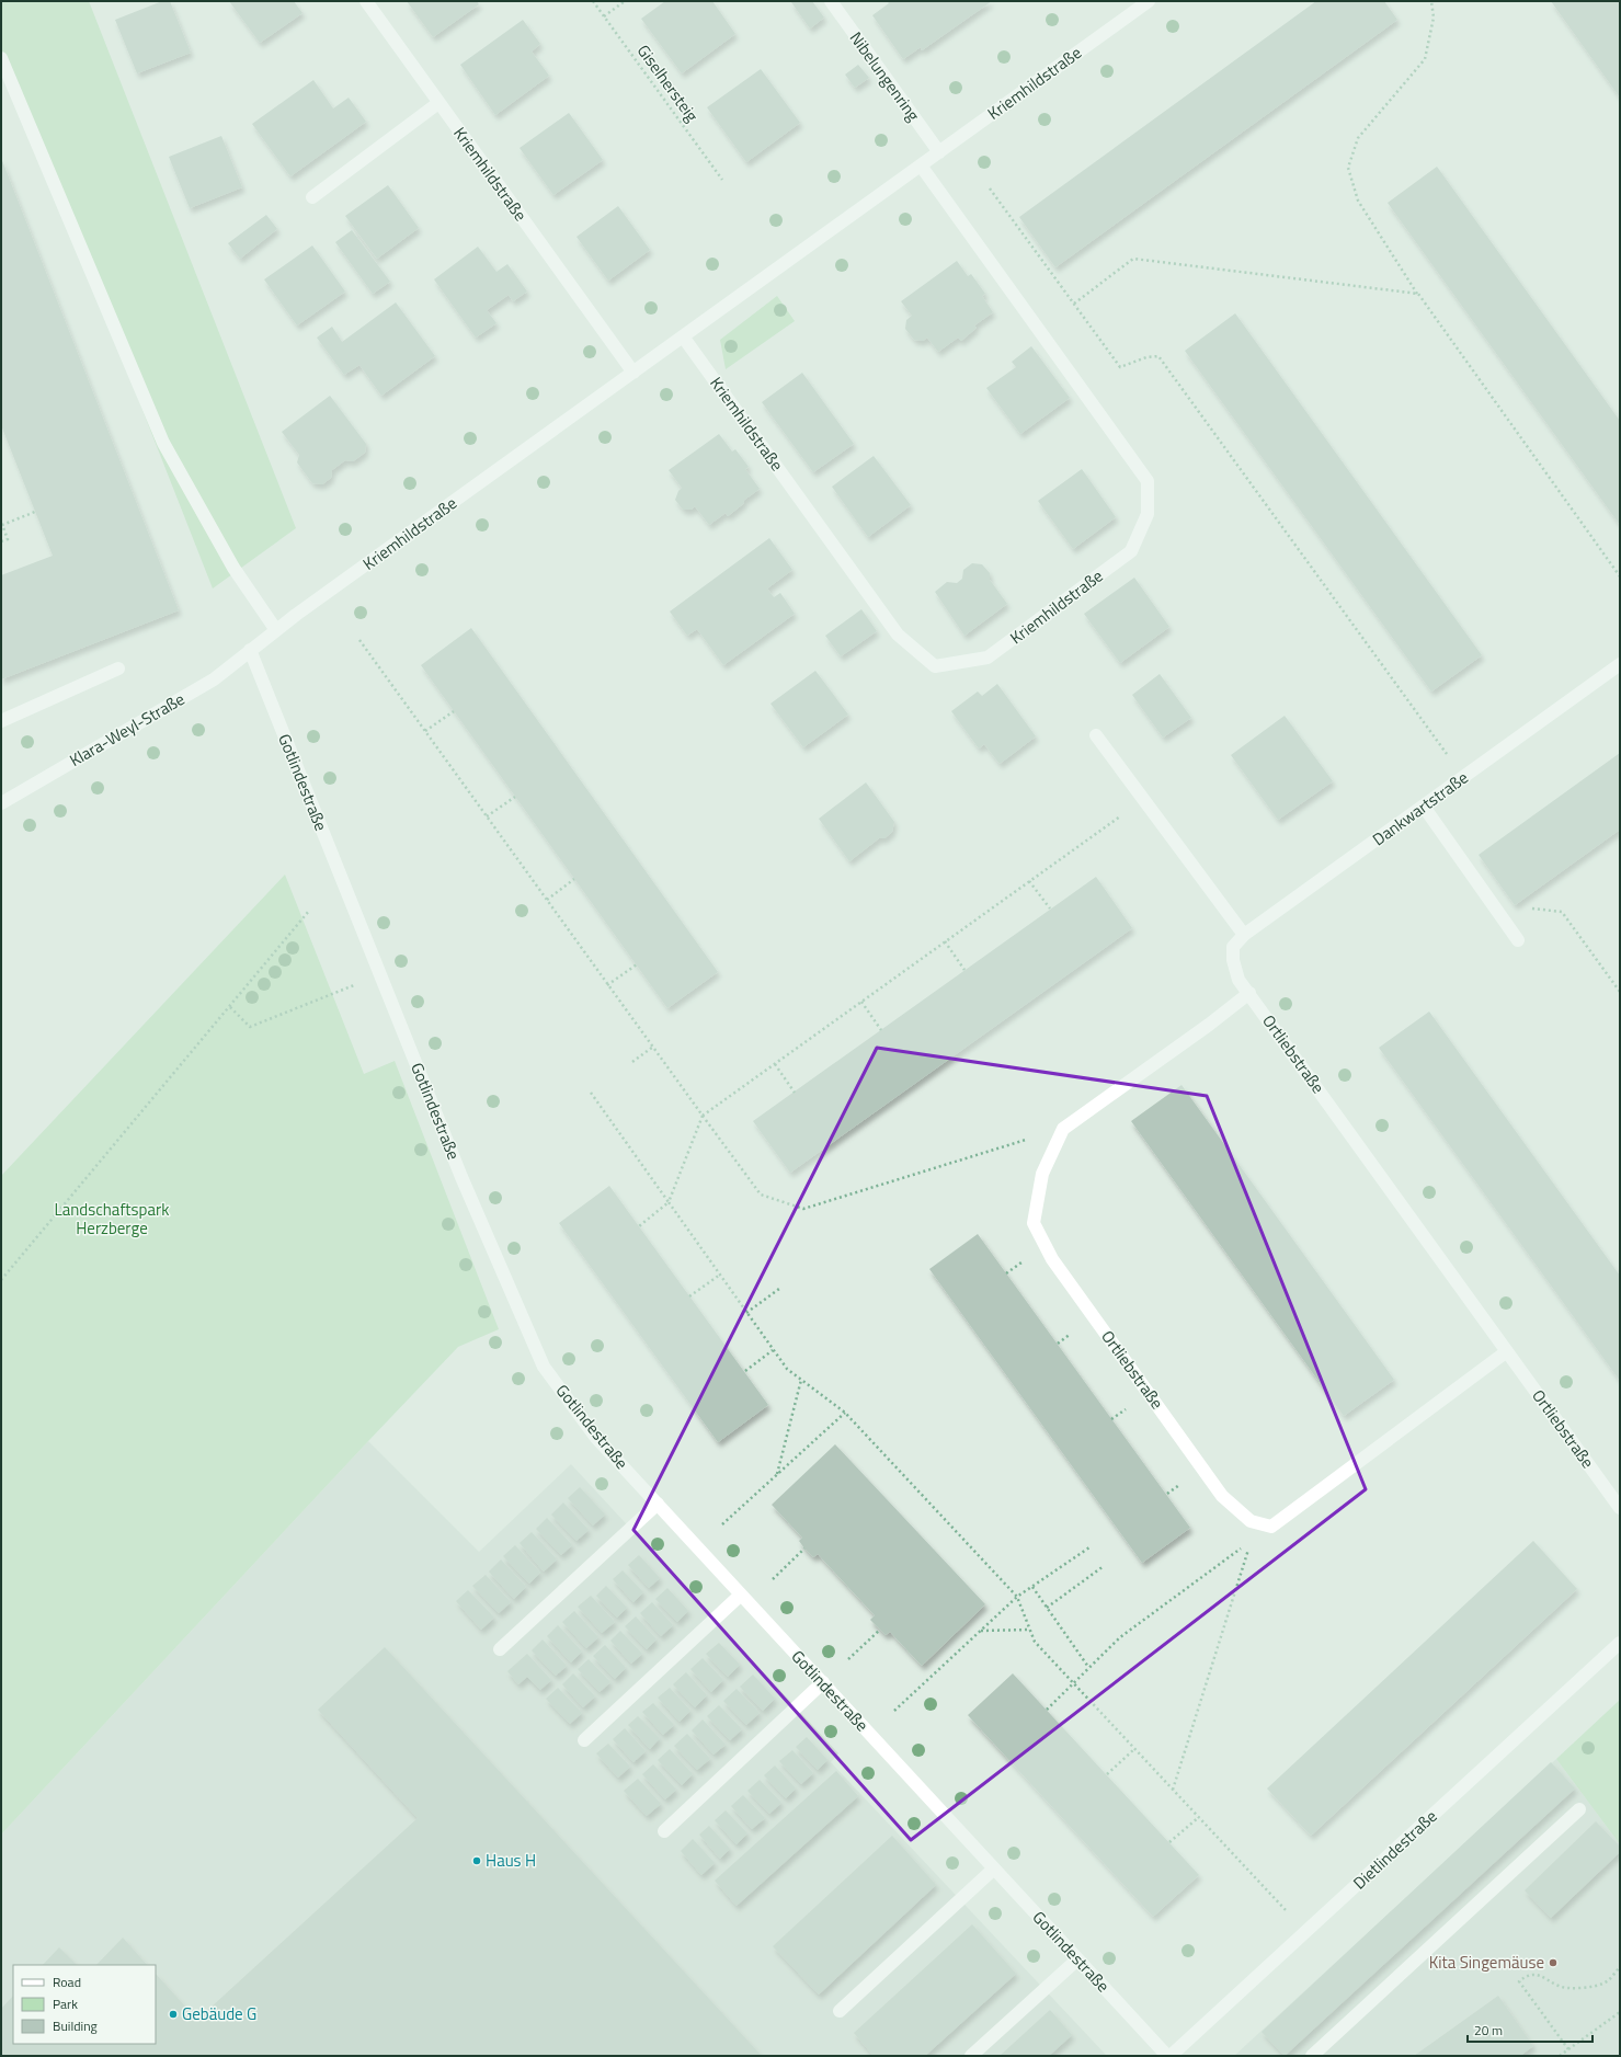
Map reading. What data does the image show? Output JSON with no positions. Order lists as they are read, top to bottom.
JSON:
{
  "streets": {
    "street": [
      "Nibelungenring",
      "Kriemhildstraße",
      "Klara-Weyl-Straße",
      "Gotlindestraße",
      "Dankwartstraße",
      "Ortliebstraße",
      "Dietlindestraße"
    ],
    "path": ["Giselhersteig"]
  },
  "crossings": [
    ["Nibelungenring", "Kriemhildstraße"],
    ["Kriemhildstraße", "Klara-Weyl-Straße"],
    ["Kriemhildstraße", "Gotlindestraße"],
    ["Klara-Weyl-Straße", "Gotlindestraße"],
    ["Gotlindestraße", "Dietlindestraße"],
    ["Dankwartstraße", "Ortliebstraße"]
  ],
  "parks": ["Landschaftspark Herzberge"],
  "places": ["Haus H", "Kita Singemäuse", "Gebäude G"],
  "legend": ["Road", "Park", "Building"],
  "scale_bar": "20 m"
}
